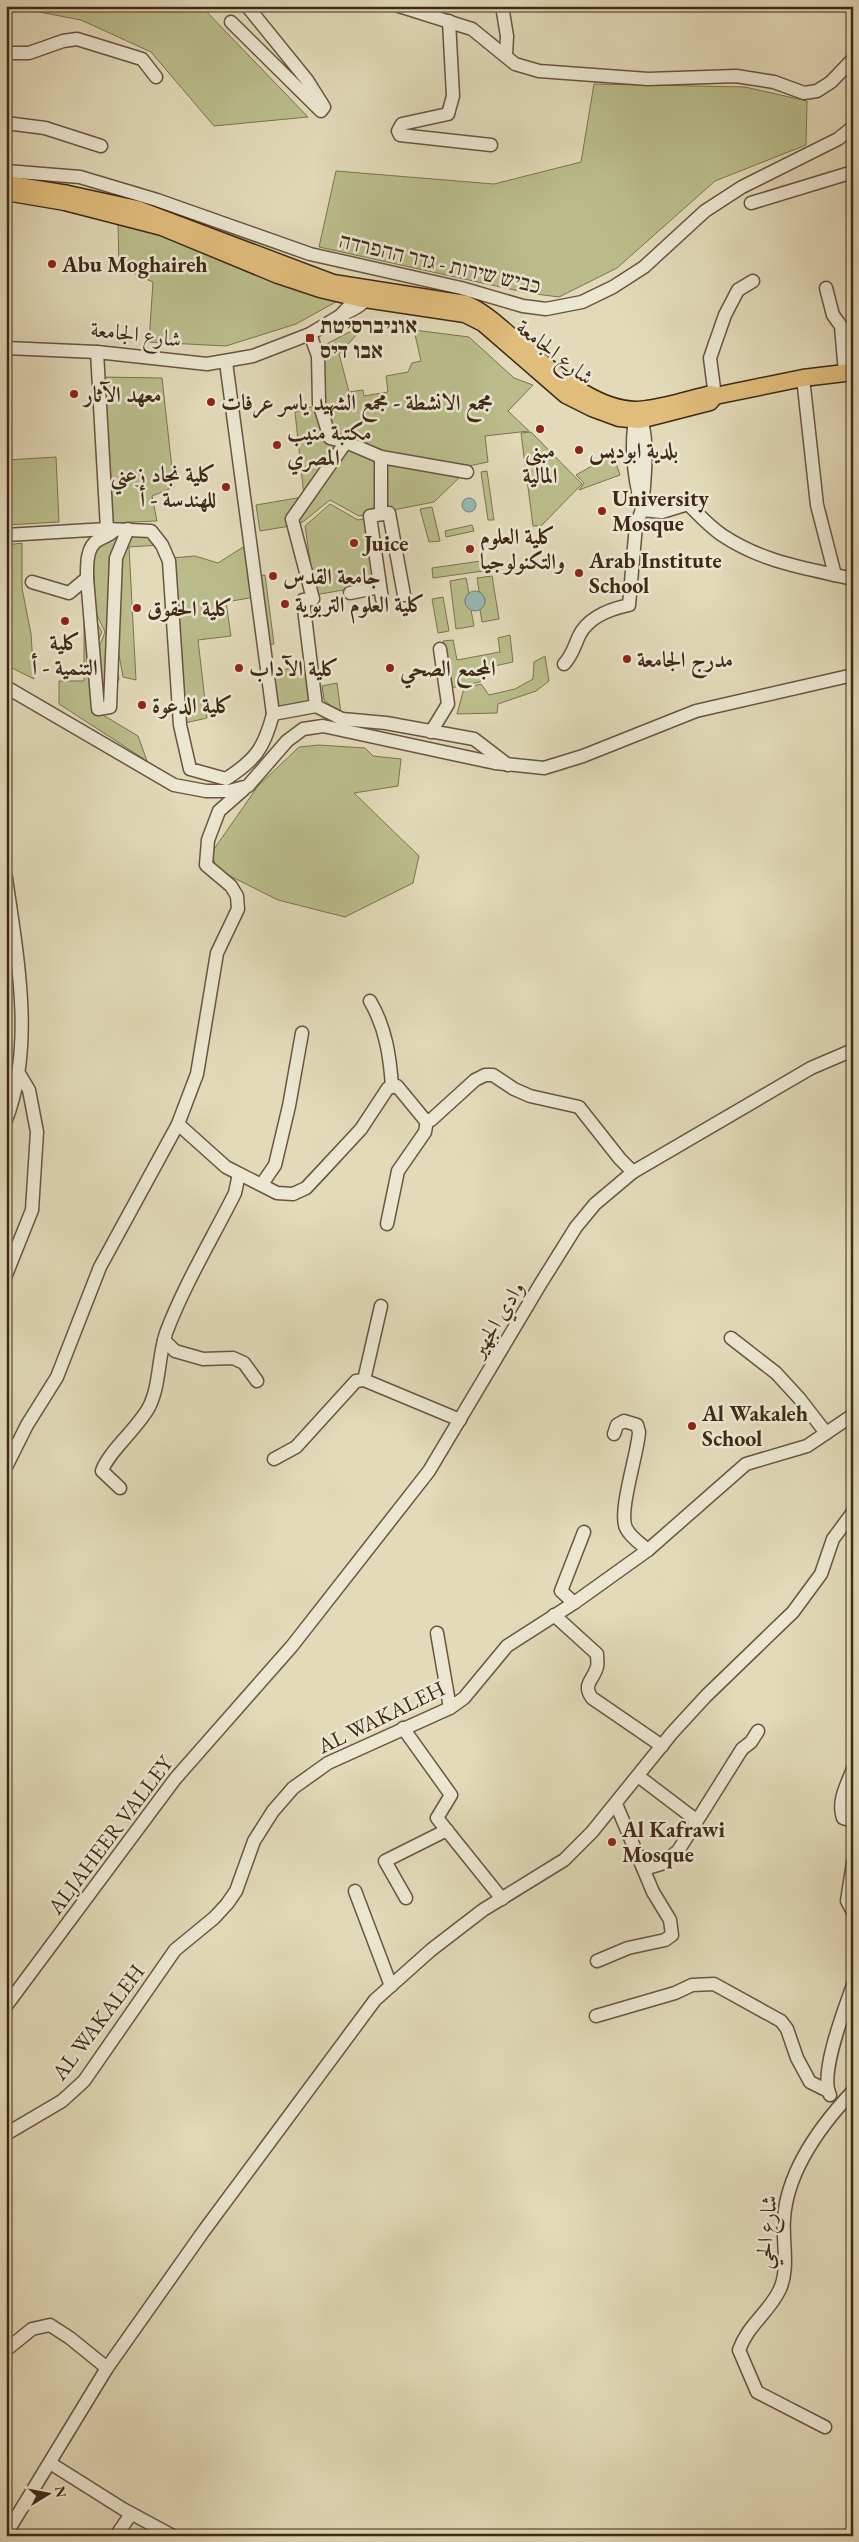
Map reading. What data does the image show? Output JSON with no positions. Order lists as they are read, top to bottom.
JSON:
{
  "streets": {
    "main road": ["شارع الجامعة"],
    "street": [
      "כביש שירות - גדר ההפרדה",
      "وادي الجهير",
      "AL WAKALEH",
      "ALJAHEER VALLEY",
      "شارع الحي"
    ]
  },
  "crossings": [
    ["وادي الجهير", "ALJAHEER VALLEY"]
  ],
  "places": {
    "other": [
      "Abu Moghaireh",
      "معهد الآثار",
      "مجمع الانشطة - مجمع الشهيد ياسر عرفات",
      "مبنى المالية",
      "مكتبة منيب المصري",
      "بلدية ابوديس",
      "كلية نجاد زعني للهندسة - أ",
      "University Mosque",
      "Juice",
      "كلية العلوم والتكنولوجيا",
      "Arab Institute School",
      "جامعة القدس",
      "كلية العلوم التربوية",
      "كلية الحقوق",
      "كلية التنمية - أ",
      "مدرج الجامعة",
      "كلية الآداب",
      "المجمع الصحي",
      "كلية الدعوة",
      "Al Wakaleh School",
      "Al Kafrawi Mosque"
    ],
    "transit": ["אוניברסיטת אבו דיס"]
  },
  "north": "right"
}
